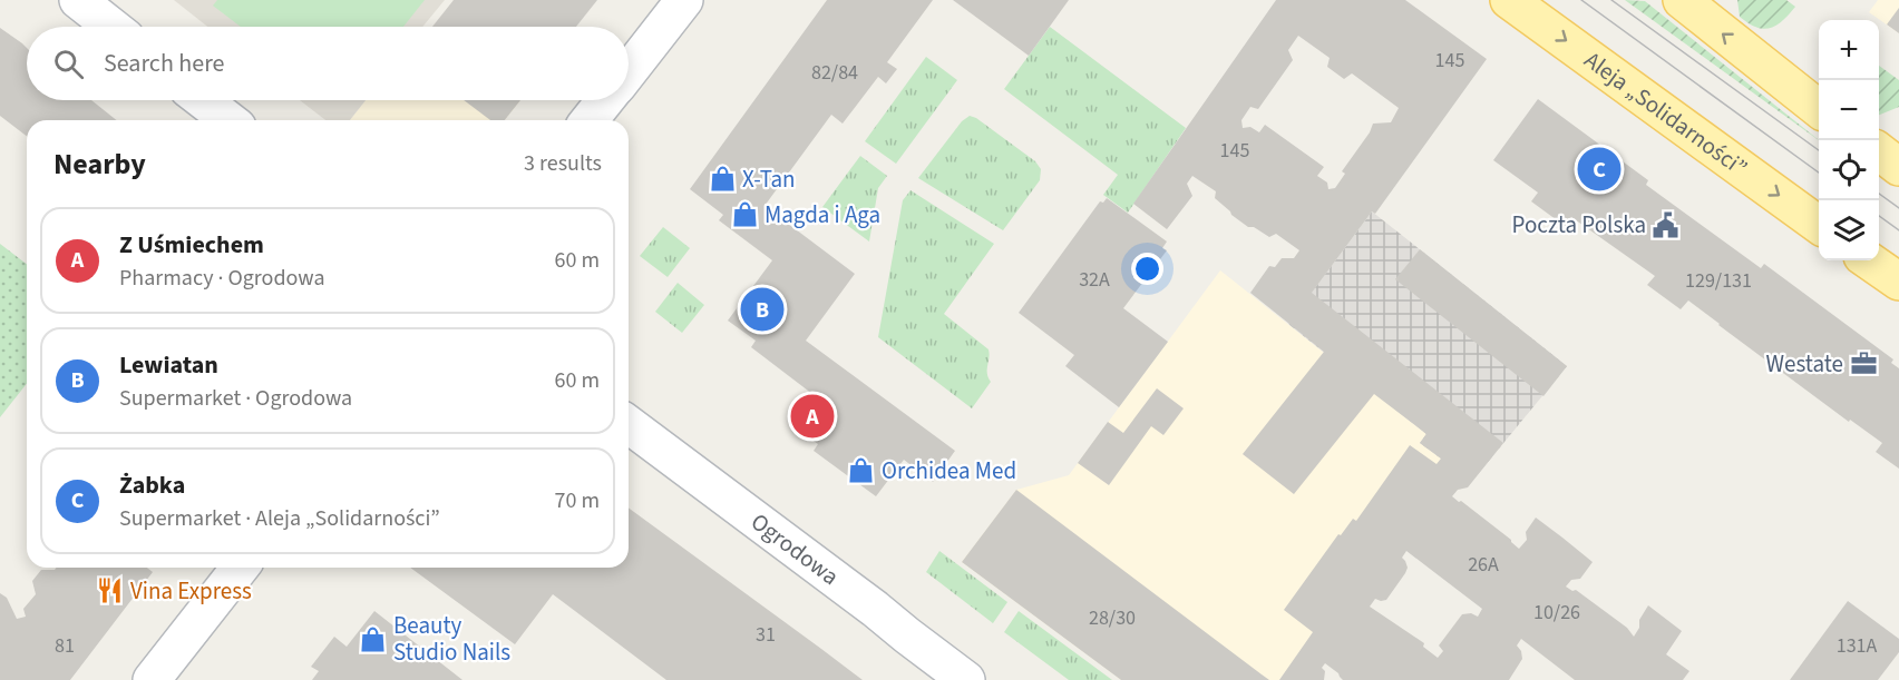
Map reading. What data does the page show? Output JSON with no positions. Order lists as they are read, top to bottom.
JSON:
{
  "streets": {
    "main road": ["Aleja „Solidarności”"],
    "street": ["Ogrodowa"]
  },
  "places": {
    "shop": [
      "X-Tan",
      "Magda i Aga",
      "Orchidea Med",
      "Beauty Studio Nails"
    ],
    "public building": ["Poczta Polska"],
    "office": ["Westate"],
    "restaurant": ["Vina Express"]
  },
  "house_numbers": [
    "145",
    "82/84",
    "145",
    "32A",
    "129/131",
    "26A",
    "10/26",
    "28/30",
    "31",
    "81",
    "131A"
  ],
  "page": {
    "map_buttons": ["+", "−"],
    "search": "Search here",
    "heading": ["Nearby", "3 results"],
    "pins": ["C", "B", "A"],
    "list": [
      {
        "mark": "A",
        "name": "Z Uśmiechem",
        "note": "Pharmacy · Ogrodowa",
        "value": "60 m"
      },
      {
        "mark": "B",
        "name": "Lewiatan",
        "note": "Supermarket · Ogrodowa",
        "value": "60 m"
      },
      {
        "mark": "C",
        "name": "Żabka",
        "note": "Supermarket · Aleja „Solidarności”",
        "value": "70 m"
      }
    ]
  }
}
